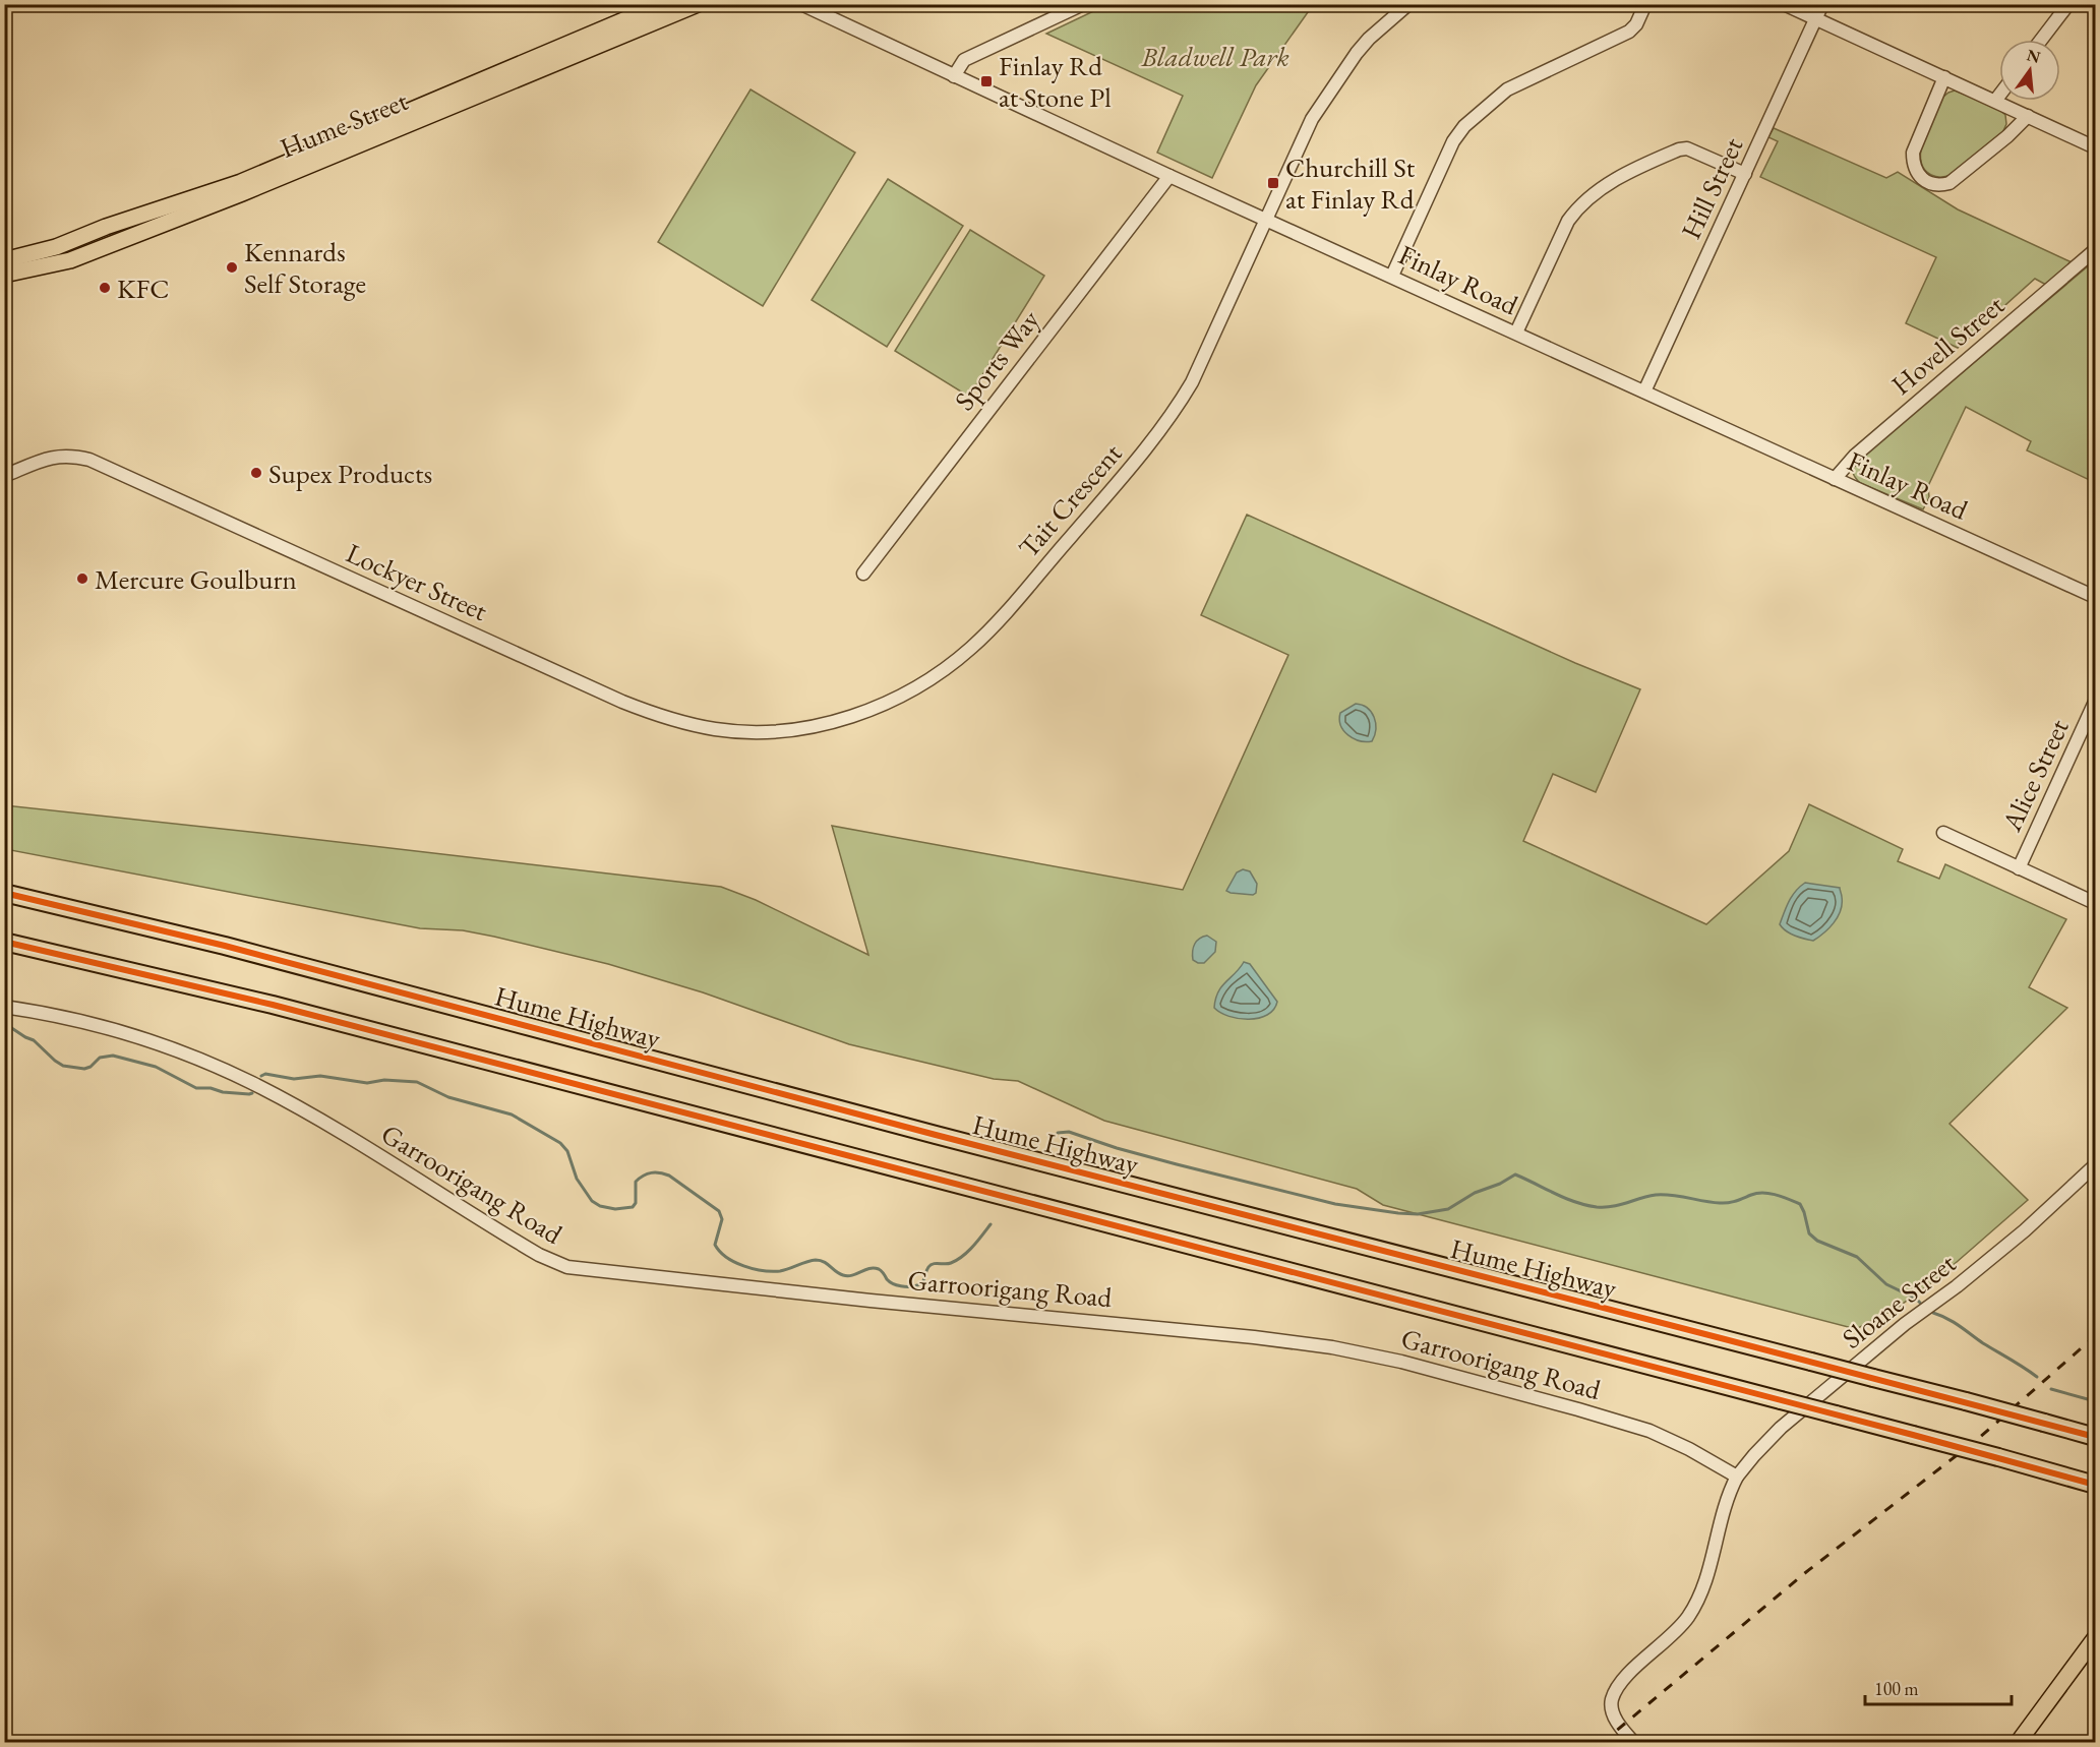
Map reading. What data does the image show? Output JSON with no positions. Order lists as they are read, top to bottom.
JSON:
{
  "streets": {
    "highway": ["Hume Highway"],
    "main road": ["Hume Street"],
    "street": [
      "Hill Street",
      "Finlay Road",
      "Hovell Street",
      "Sports Way",
      "Tait Crescent",
      "Lockyer Street",
      "Alice Street",
      "Garroorigang Road",
      "Sloane Street"
    ]
  },
  "crossings": [
    ["Hill Street", "Finlay Road"],
    ["Finlay Road", "Hovell Street"],
    ["Finlay Road", "Sports Way"],
    ["Finlay Road", "Tait Crescent"],
    ["Tait Crescent", "Lockyer Street"],
    ["Garroorigang Road", "Sloane Street"]
  ],
  "parks": ["Bladwell Park"],
  "places": {
    "transit": ["Finlay Rd at Stone Pl", "Churchill St at Finlay Rd"],
    "other": [
      "Kennards Self Storage",
      "KFC",
      "Supex Products",
      "Mercure Goulburn"
    ]
  },
  "scale_bar": "100 m",
  "north": "top"
}
